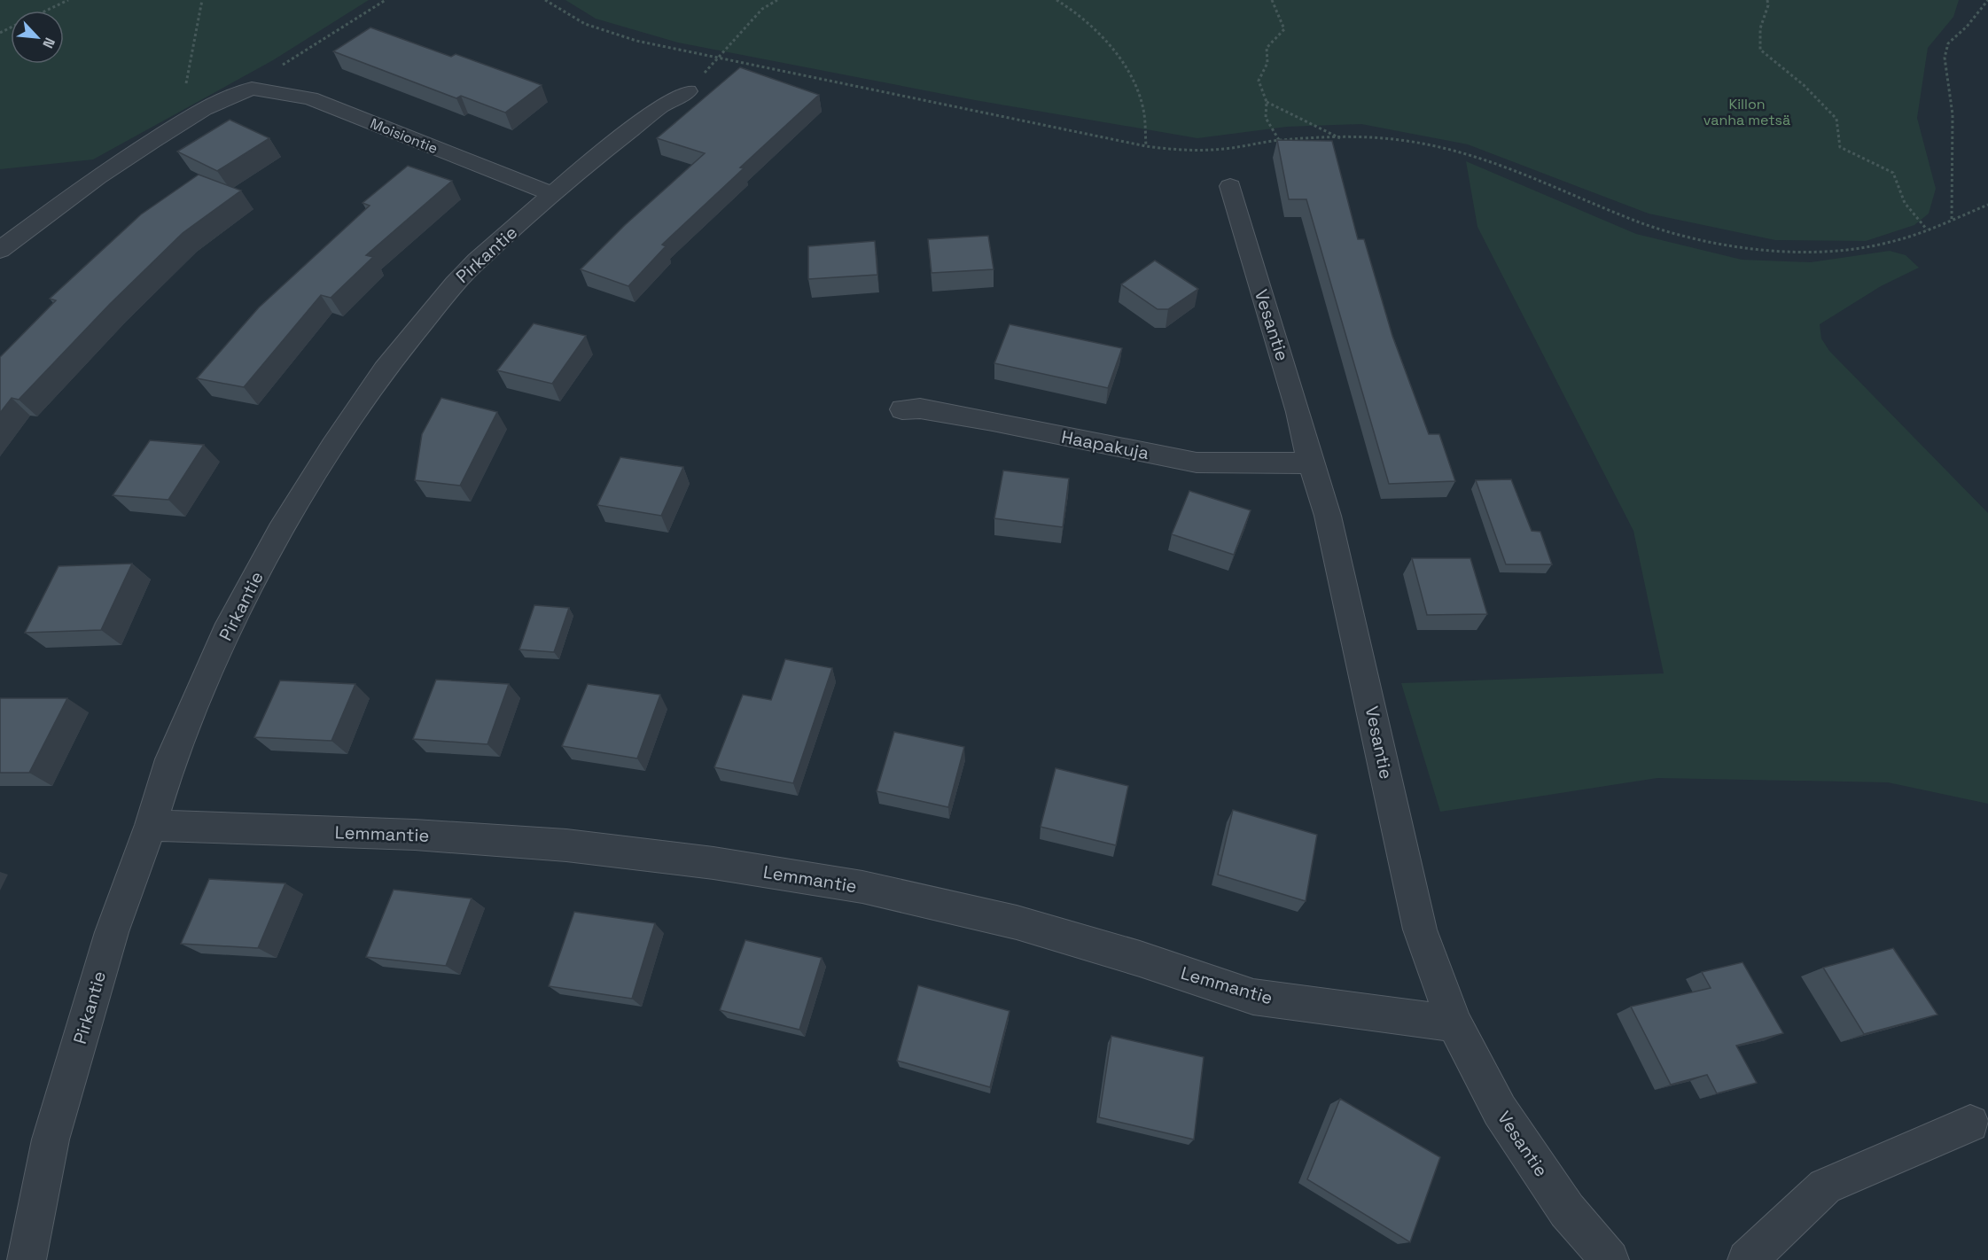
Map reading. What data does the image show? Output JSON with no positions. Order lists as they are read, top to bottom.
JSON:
{
  "streets": {
    "street": [
      "Moisiontie",
      "Pirkantie",
      "Vesantie",
      "Haapakuja",
      "Lemmantie"
    ]
  },
  "crossings": [
    ["Moisiontie", "Pirkantie"],
    ["Pirkantie", "Lemmantie"],
    ["Vesantie", "Haapakuja"],
    ["Vesantie", "Lemmantie"]
  ],
  "parks": ["Killon vanha metsä"],
  "north": "bottom right"
}
